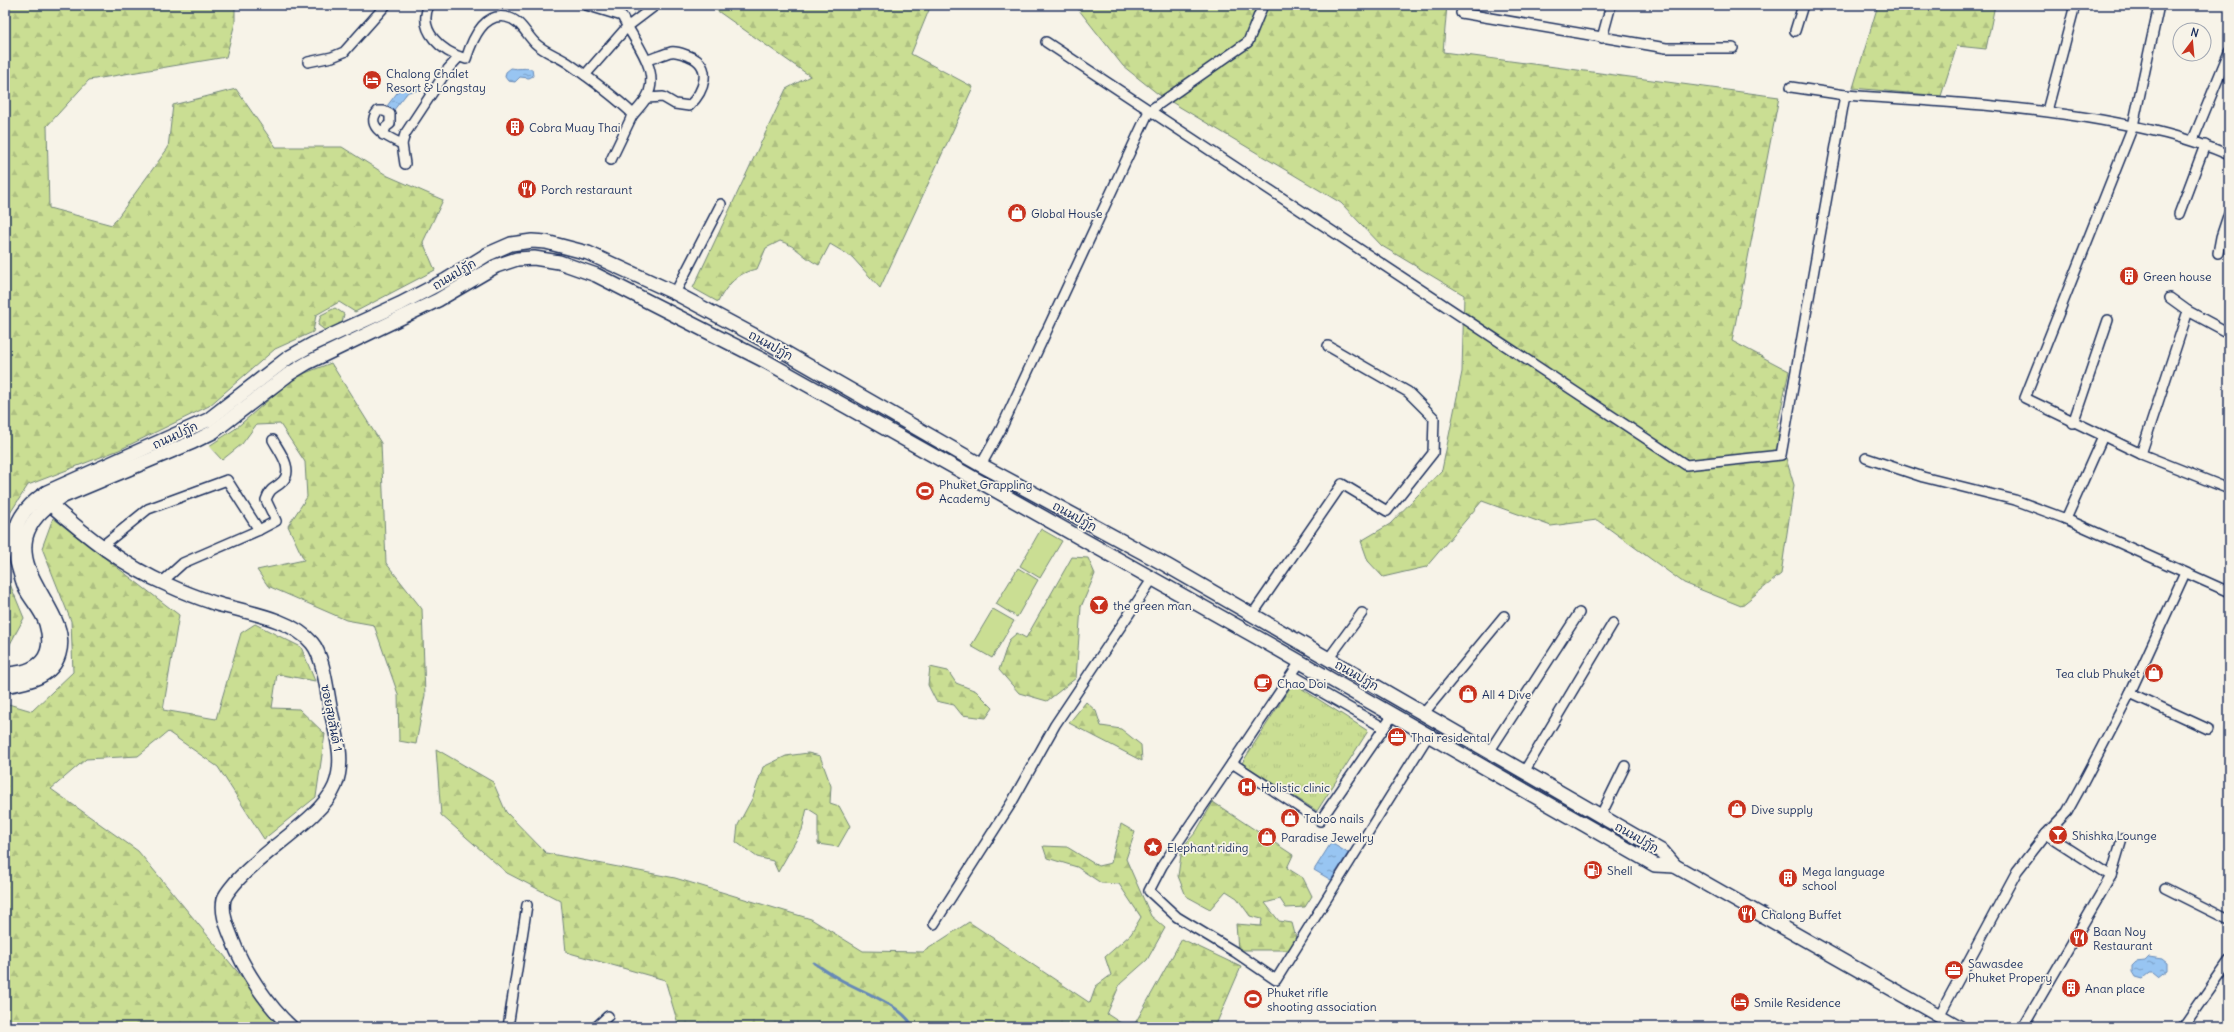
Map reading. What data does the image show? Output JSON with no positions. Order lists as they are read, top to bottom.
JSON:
{
  "streets": {
    "main road": ["ถนนปฏัก", "ซอยสุขสันต์ 1"]
  },
  "crossings": [
    ["ถนนปฏัก", "ซอยสุขสันต์ 1"]
  ],
  "places": {
    "hotel": ["Chalong Chalet Resort & Longstay", "Smile Residence"],
    "building": [
      "Cobra Muay Thai",
      "Green house",
      "Mega language school",
      "Anan place"
    ],
    "restaurant": ["Porch restaraunt", "Chalong Buffet", "Baan Noy Restaurant"],
    "shop": [
      "Global House",
      "Tea club Phuket",
      "All 4 Dive",
      "Dive supply",
      "Taboo nails",
      "Paradise Jewelry"
    ],
    "sports": ["Phuket Grappling Academy", "Phuket rifle shooting association"],
    "bar": ["the green man", "Shishka Lounge"],
    "cafe": ["Chao Doi"],
    "office": ["Thai residental", "Sawasdee Phuket Propery"],
    "hospital": ["Holistic clinic"],
    "place": ["Elephant riding"],
    "fuel station": ["Shell"]
  },
  "north": "top"
}
